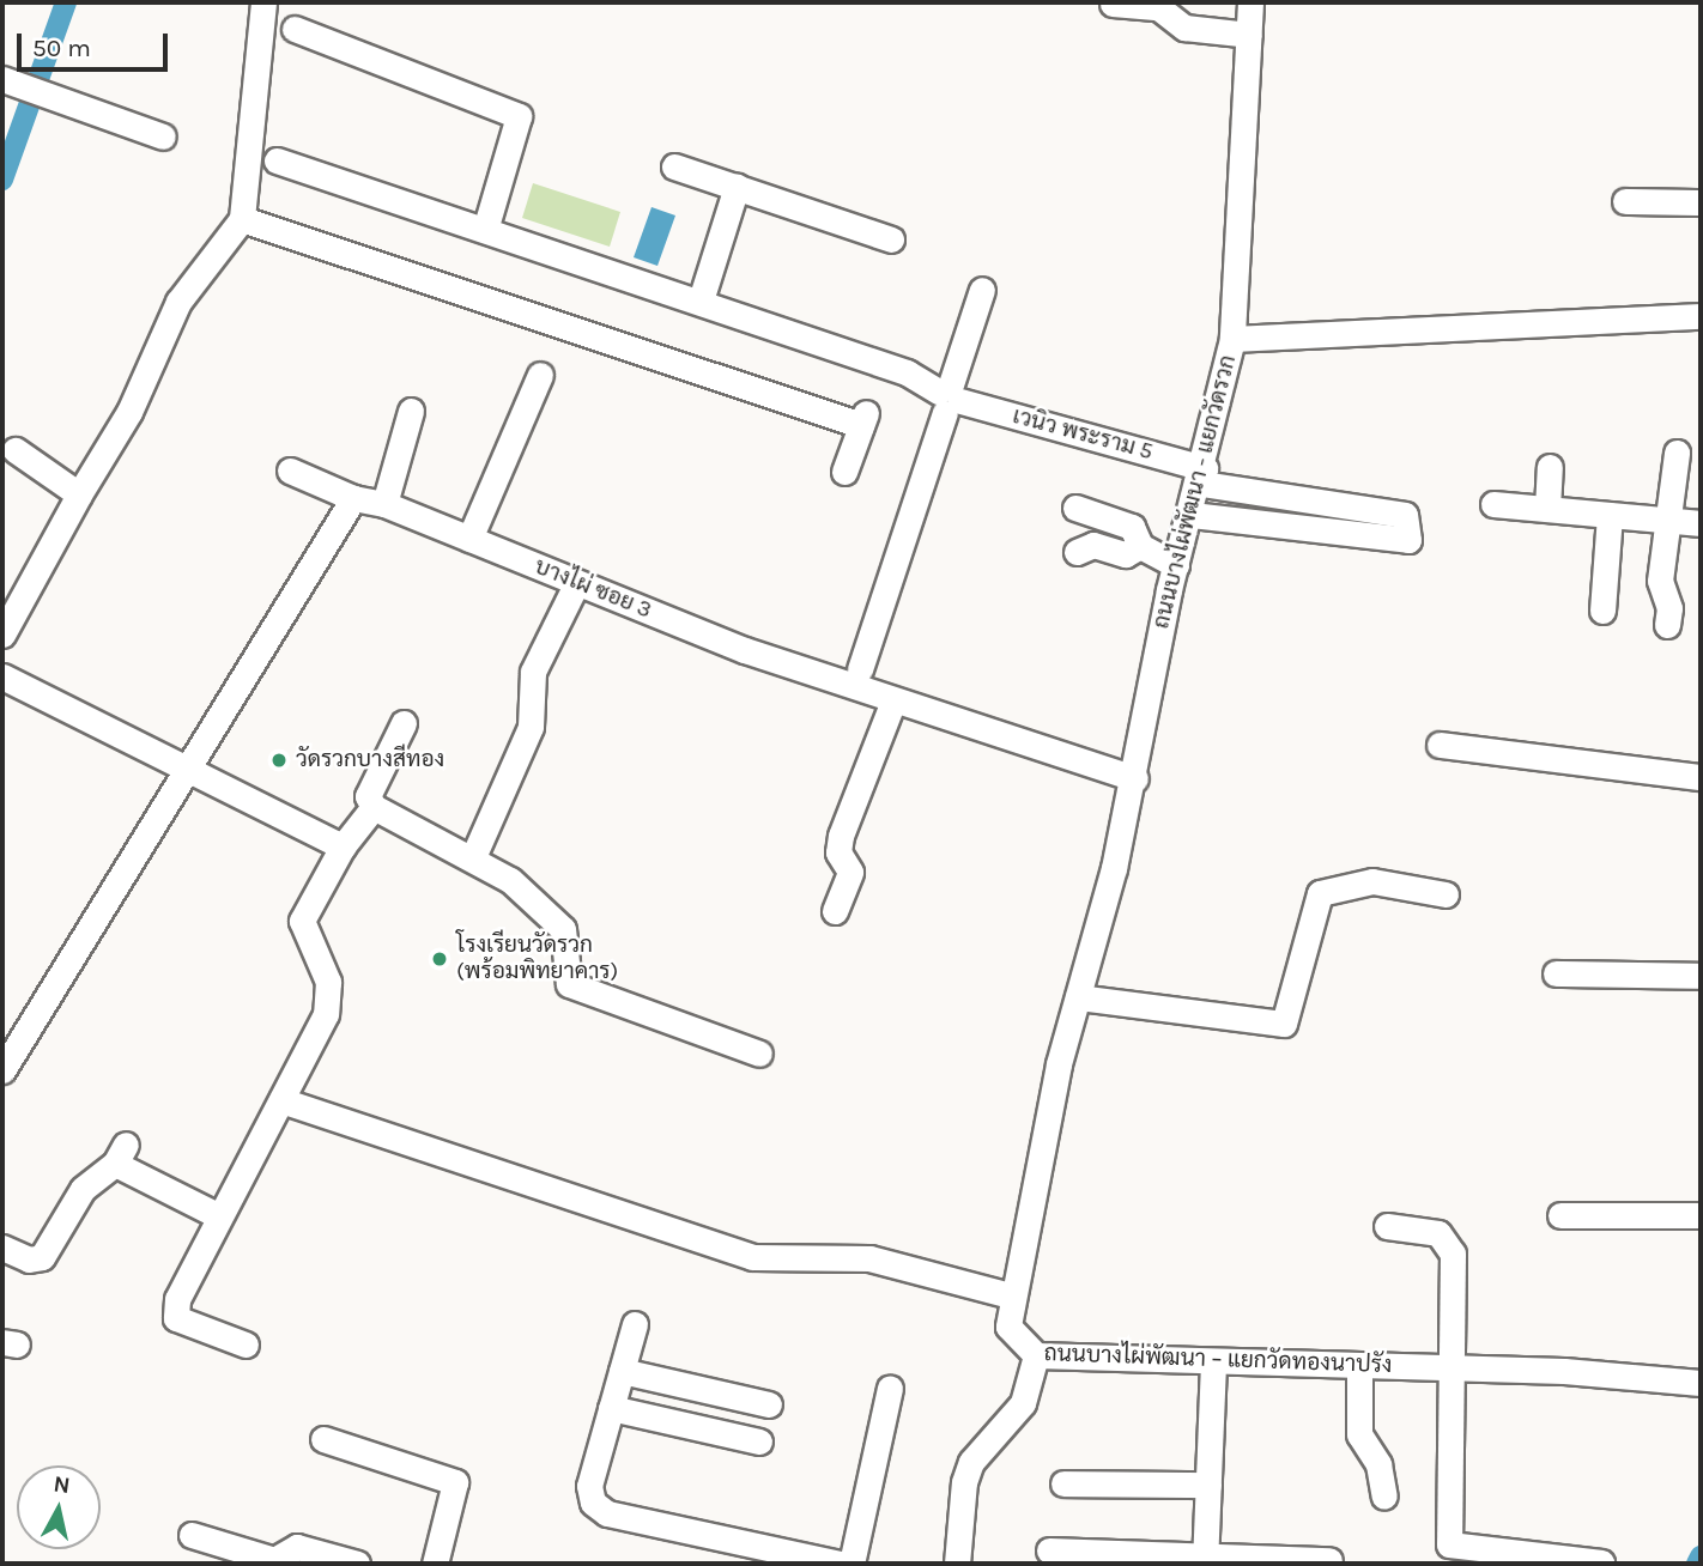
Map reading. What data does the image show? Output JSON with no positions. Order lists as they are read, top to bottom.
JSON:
{
  "streets": {
    "street": [
      "เวนิว พระราม 5",
      "ถนนบางไผ่พัฒนา - แยกวัดรวก",
      "บางไผ่ ซอย 3",
      "ถนนบางไผ่พัฒนา – แยกวัดทองนาปรัง"
    ]
  },
  "crossings": [
    ["เวนิว พระราม 5", "ถนนบางไผ่พัฒนา - แยกวัดรวก"],
    ["ถนนบางไผ่พัฒนา - แยกวัดรวก", "บางไผ่ ซอย 3"],
    ["ถนนบางไผ่พัฒนา - แยกวัดรวก", "ถนนบางไผ่พัฒนา – แยกวัดทองนาปรัง"],
    ["บางไผ่ ซอย 3", "ถนนบางไผ่พัฒนา – แยกวัดทองนาปรัง"]
  ],
  "places": ["วัดรวกบางสีทอง", "โรงเรียนวัดรวก (พร้อมพิทยาคาร)"],
  "scale_bar": "50 m",
  "north": "top"
}
